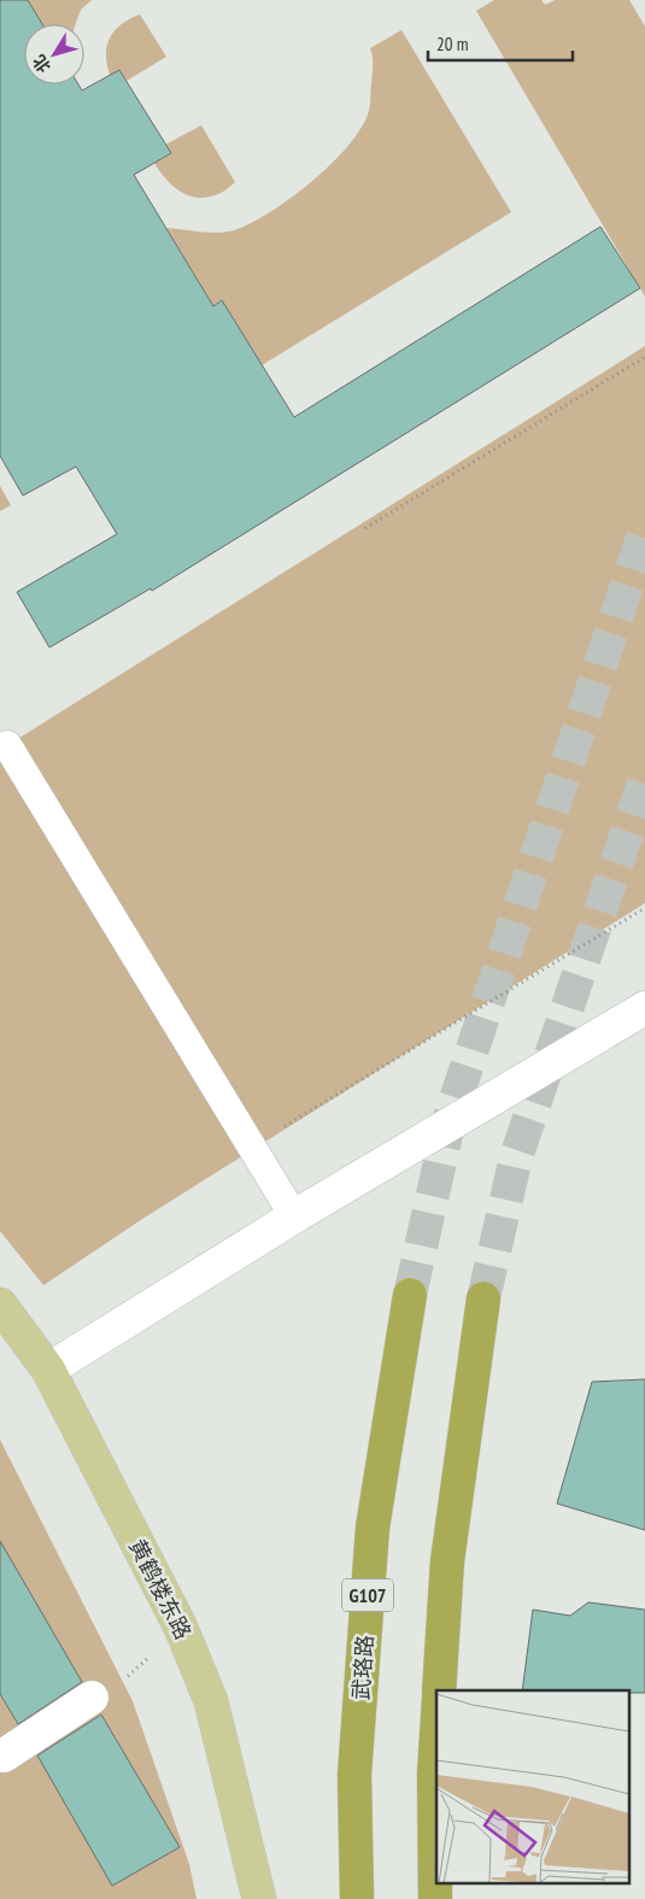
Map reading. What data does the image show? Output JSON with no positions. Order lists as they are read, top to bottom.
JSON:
{
  "streets": {
    "highway": ["G107", "武珞路"],
    "main road": ["黄鹤楼东路"]
  },
  "scale_bar": "20 m",
  "north": "bottom left"
}
